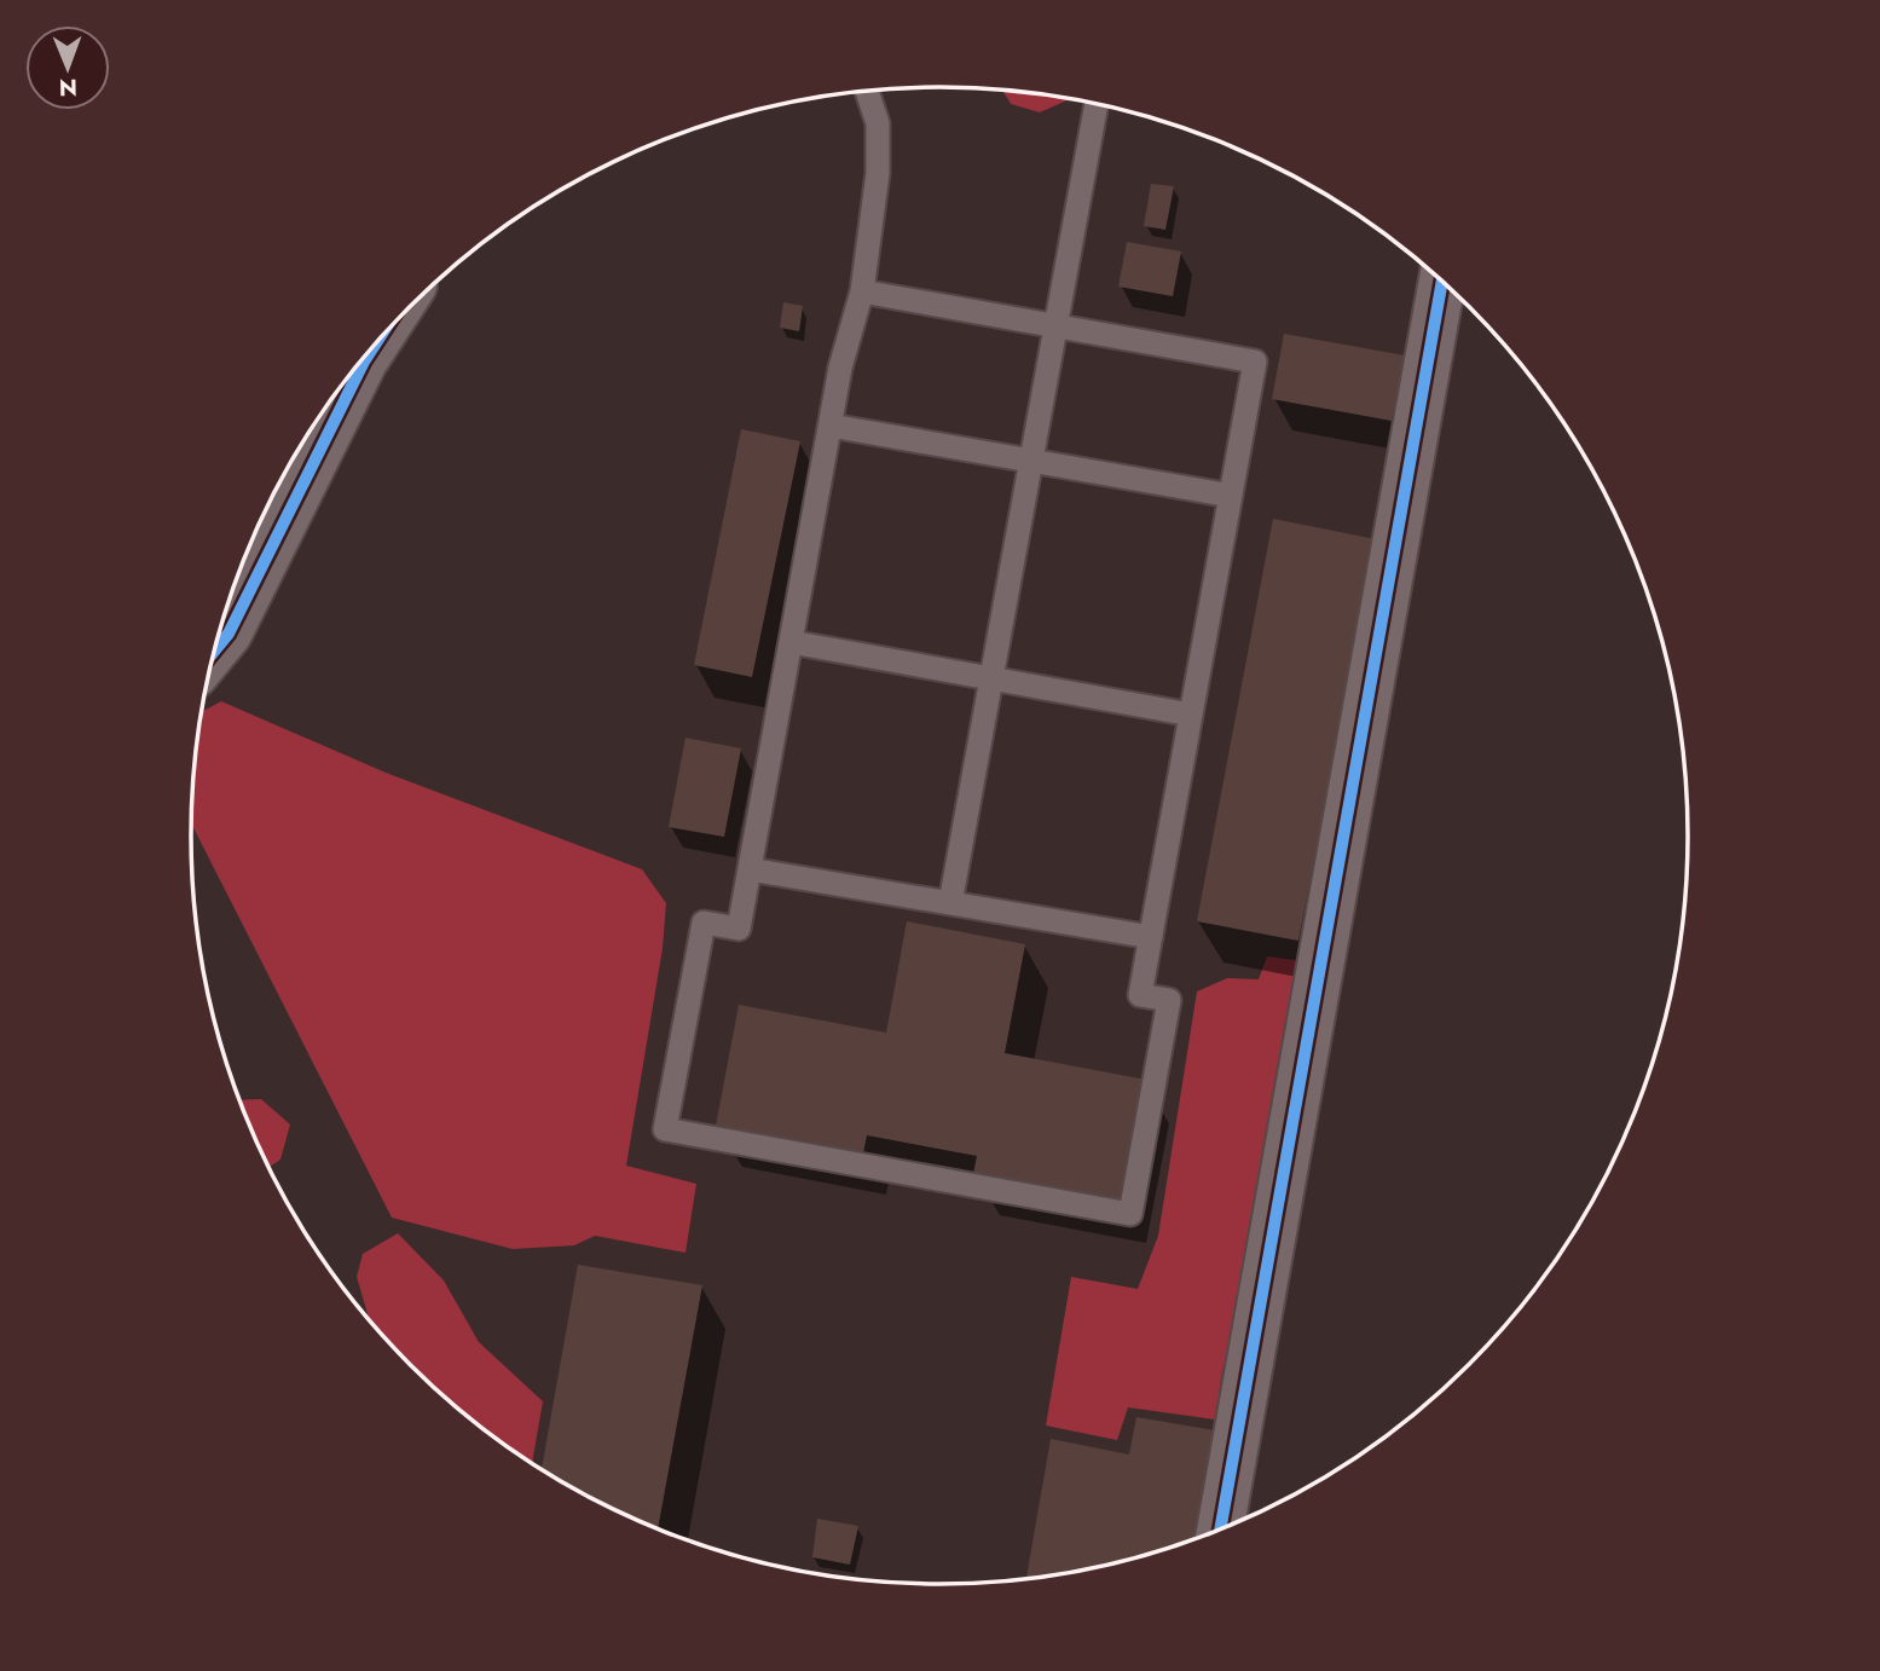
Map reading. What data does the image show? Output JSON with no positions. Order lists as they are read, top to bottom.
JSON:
{
  "north": "bottom"
}
